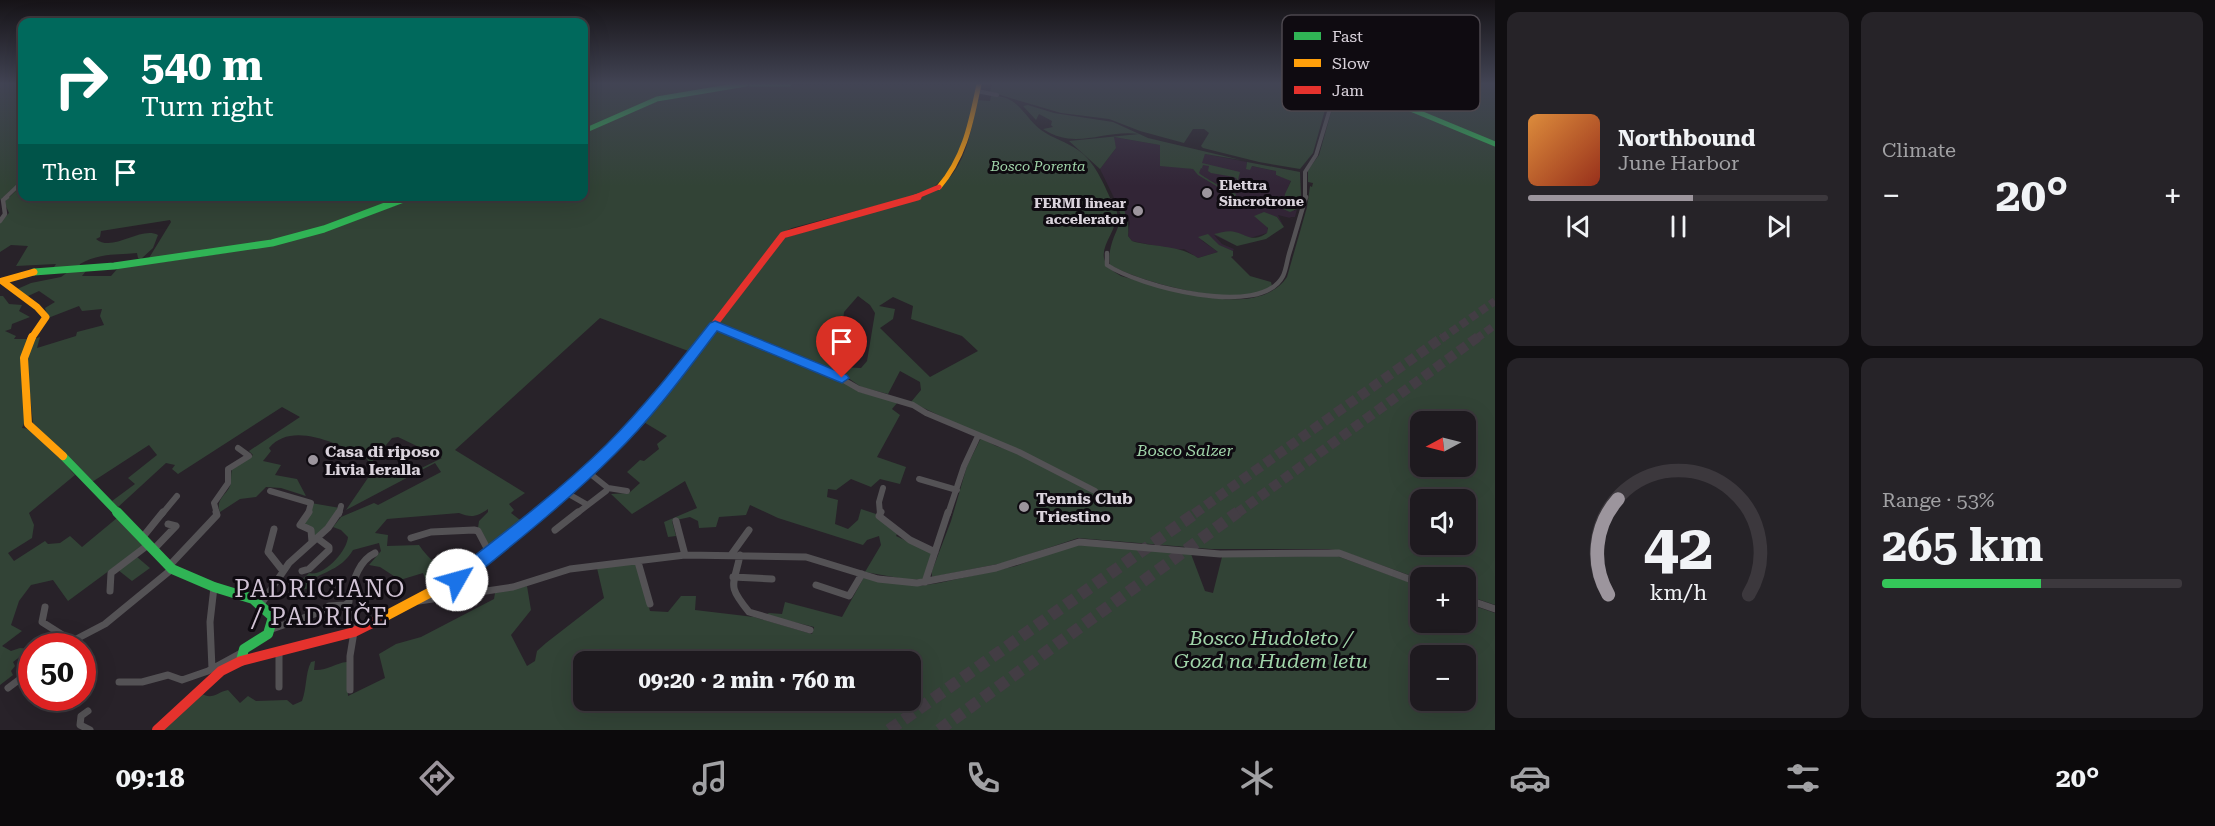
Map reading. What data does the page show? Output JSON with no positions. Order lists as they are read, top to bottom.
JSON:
{
  "districts": ["PADRICIANO / PADRIČE"],
  "parks": ["Bosco Porenta", "Bosco Salzer", "Bosco Hudoleto / Gozd na Hudem letu"],
  "places": [
    "Elettra Sincrotrone",
    "FERMI linear accelerator",
    "Casa di riposo Livia Ieralla",
    "Tennis Club Triestino"
  ],
  "legend": ["Fast", "Slow", "Jam"],
  "north": "left",
  "page": {
    "tile": [
      "Climate",
      ["Range · 53%", "265 km"]
    ],
    "turn": ["540 m", "Turn right"],
    "song": ["Northbound", "June Harbor"],
    "then": "Then",
    "heat": ["−", "20°", "+"],
    "map_buttons": ["+", "−"],
    "limit": "50",
    "trip": "09:20 · 2 min · 760 m",
    "tabs": ["09:18", "20°"],
    "gauge": ["42", "km/h"]
  }
}
